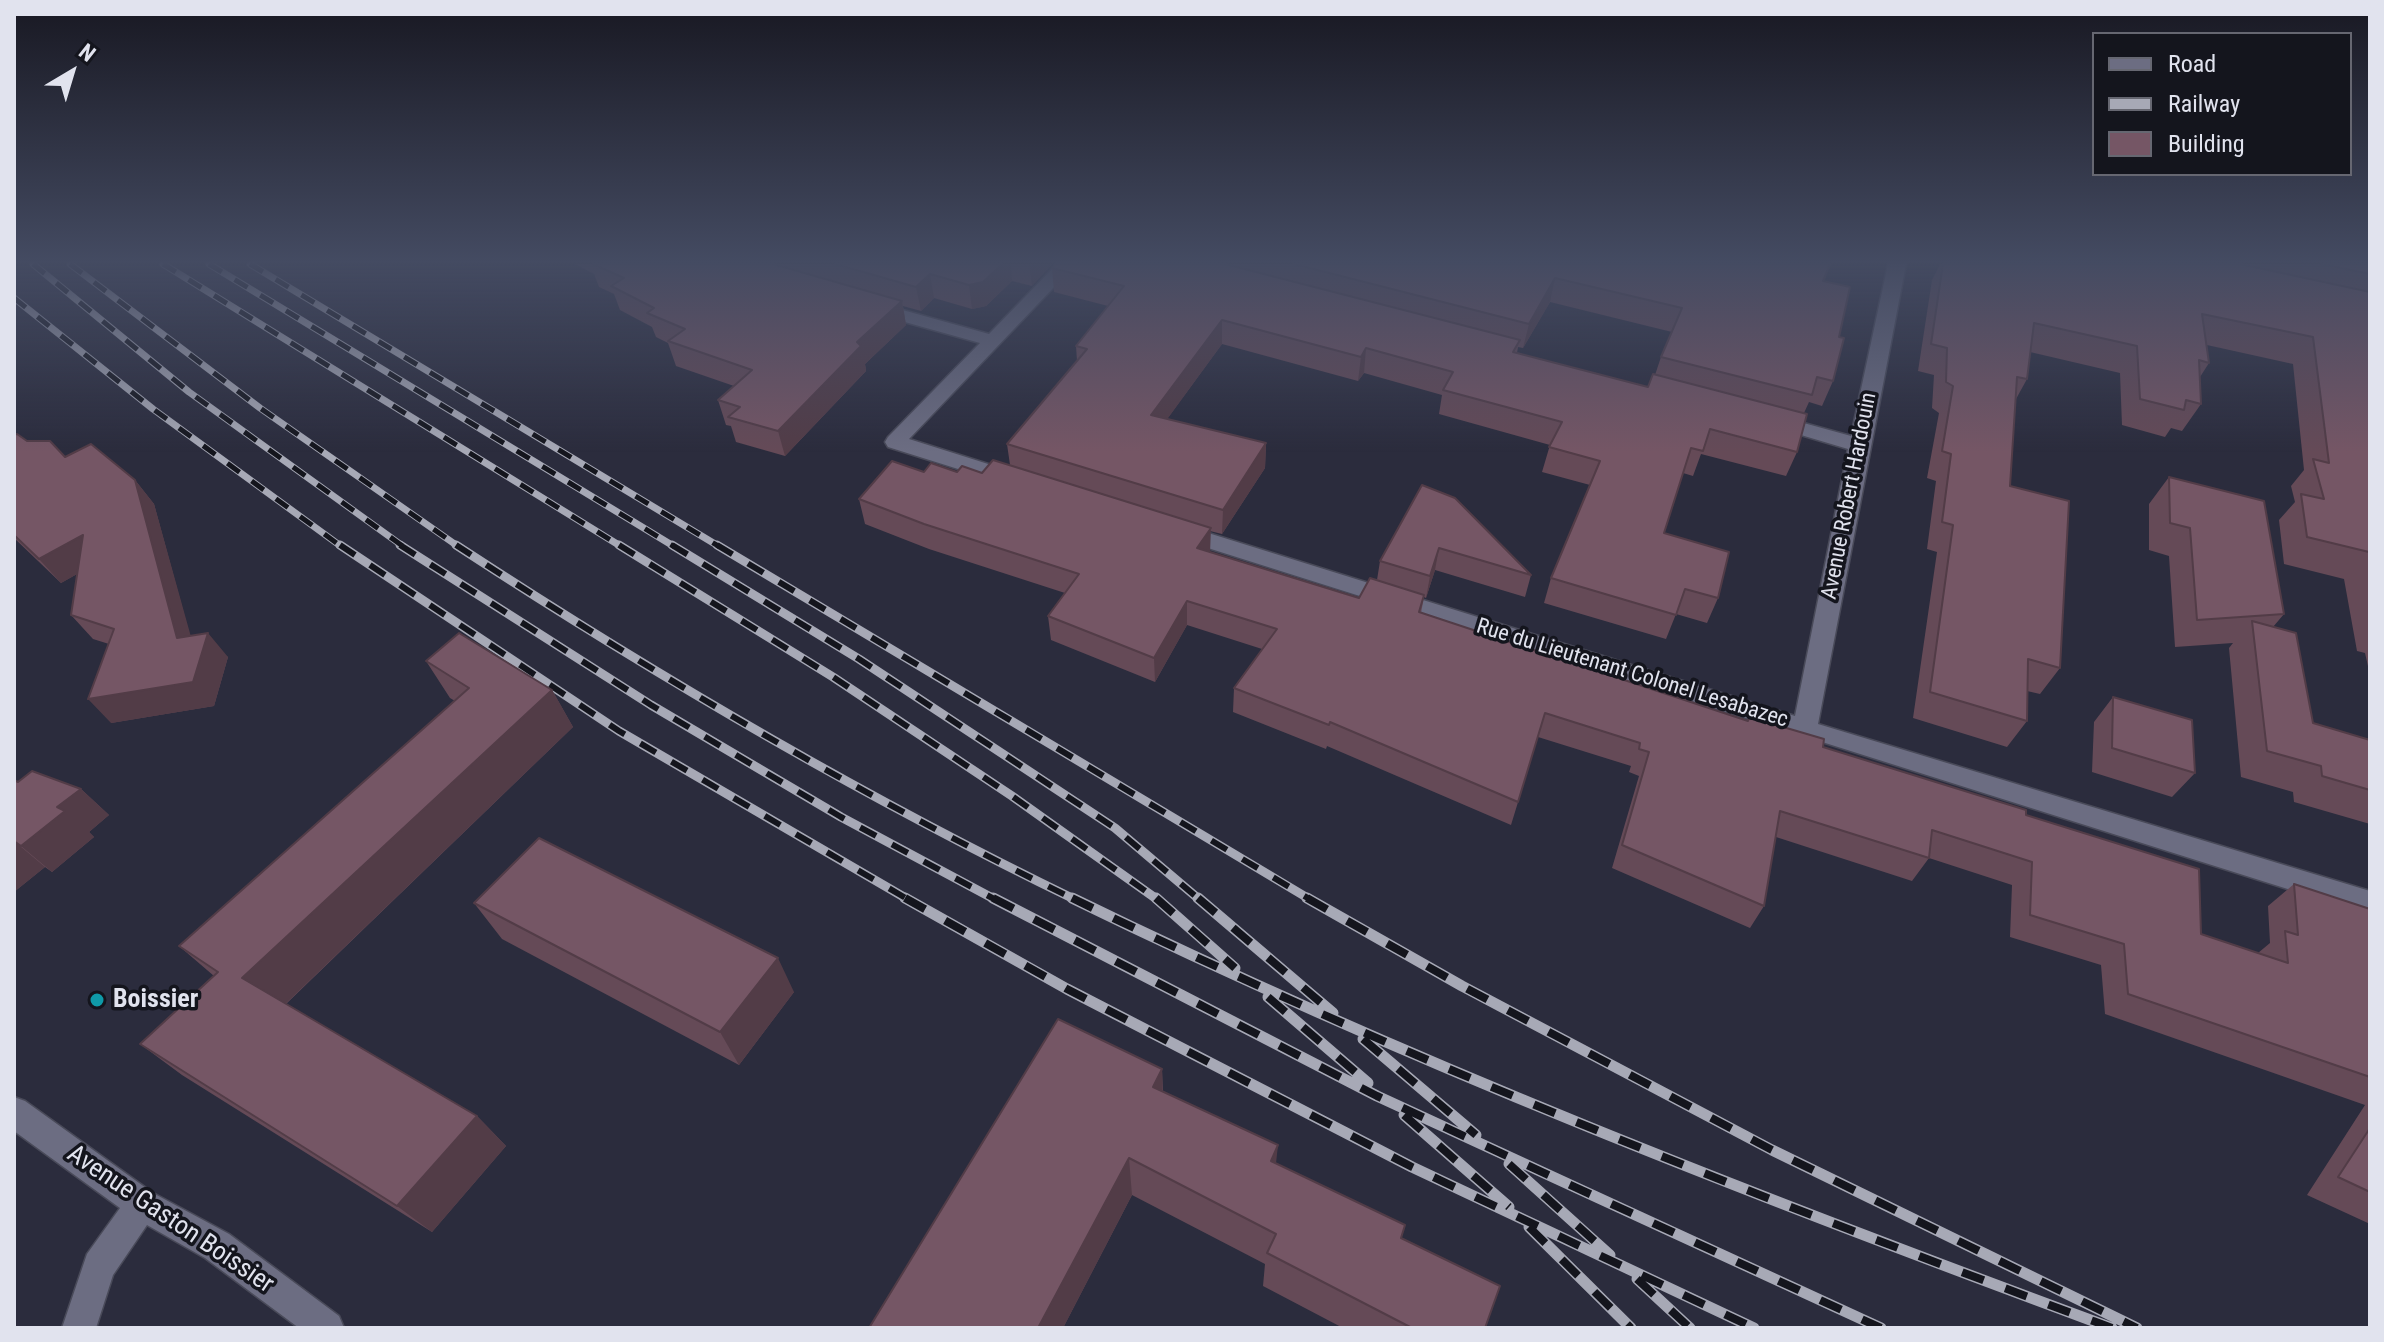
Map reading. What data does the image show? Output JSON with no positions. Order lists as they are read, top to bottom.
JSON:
{
  "streets": {
    "street": ["Avenue Robert Hardouin", "Rue du Lieutenant Colonel Lesabazec", "Avenue Gaston Boissier"]
  },
  "crossings": [
    ["Avenue Robert Hardouin", "Rue du Lieutenant Colonel Lesabazec"]
  ],
  "places": ["Boissier"],
  "legend": ["Road", "Railway", "Building"],
  "north": "top right"
}
